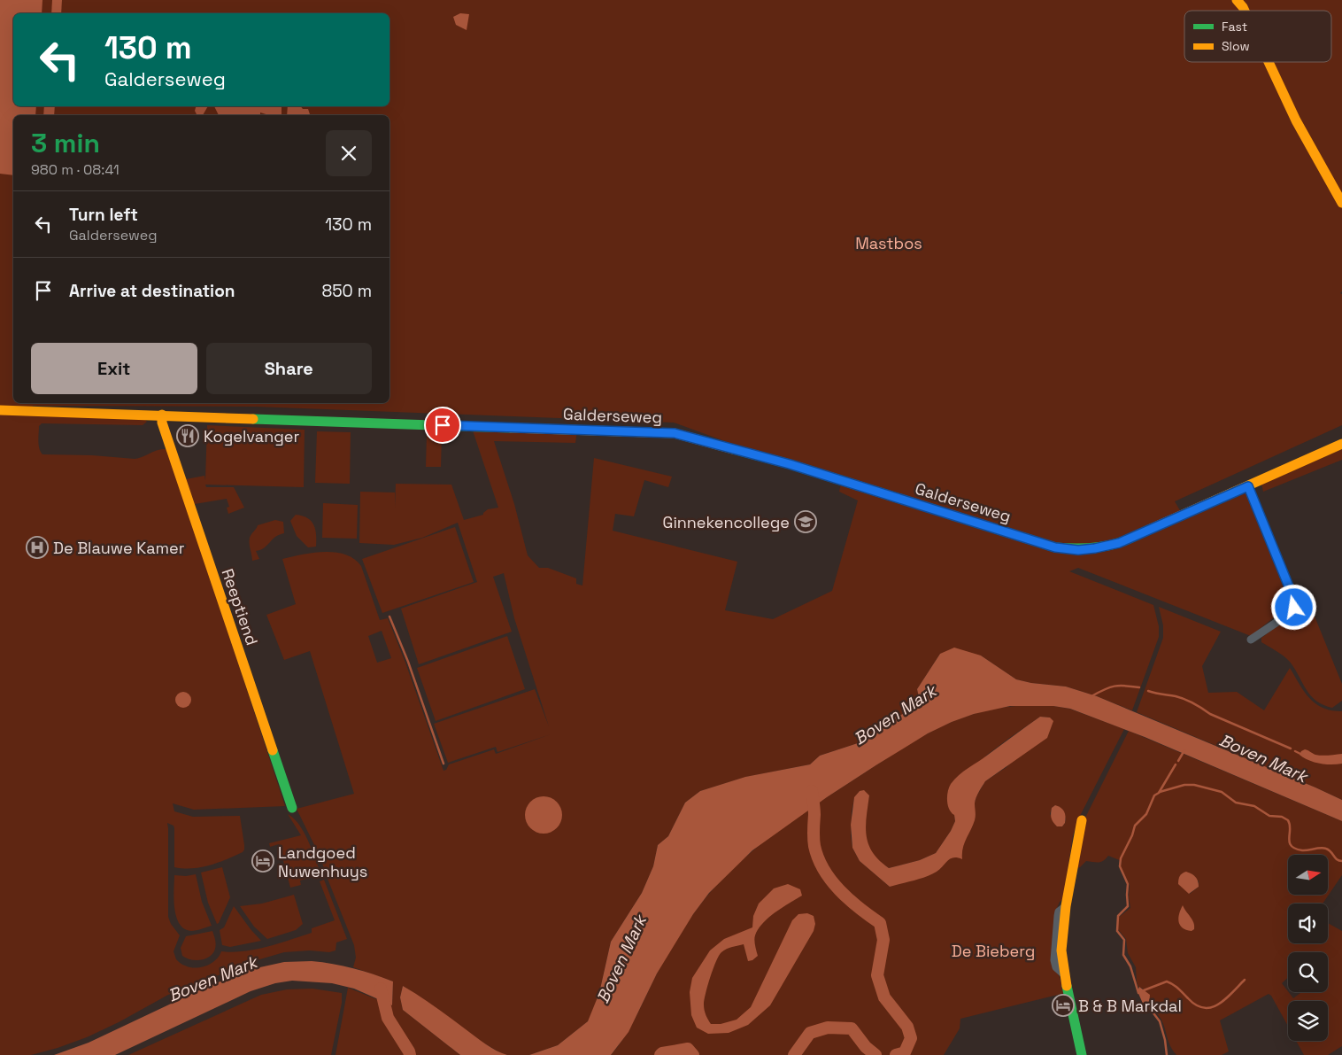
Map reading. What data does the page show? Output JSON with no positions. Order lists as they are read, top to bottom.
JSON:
{
  "streets": {
    "street": ["Galderseweg", "Reeptiend"]
  },
  "crossings": [
    ["Galderseweg", "Reeptiend"]
  ],
  "water": ["Boven Mark"],
  "parks": ["Mastbos", "De Bieberg"],
  "places": {
    "restaurant": ["Kogelvanger"],
    "school or university": ["Ginnekencollege"],
    "hospital": ["De Blauwe Kamer"],
    "hotel": ["Landgoed Nuwenhuys", "B & B Markdal"]
  },
  "legend": ["Fast", "Slow"],
  "north": "right",
  "page": {
    "turn": ["130 m", "Galderseweg"],
    "heading": ["3 min", "980 m · 08:41"],
    "list": [
      {
        "name": "Turn left",
        "note": "Galderseweg",
        "value": "130 m"
      },
      {
        "name": "Arrive at destination",
        "value": "850 m"
      }
    ],
    "buttons": ["Exit", "Share"]
  }
}
